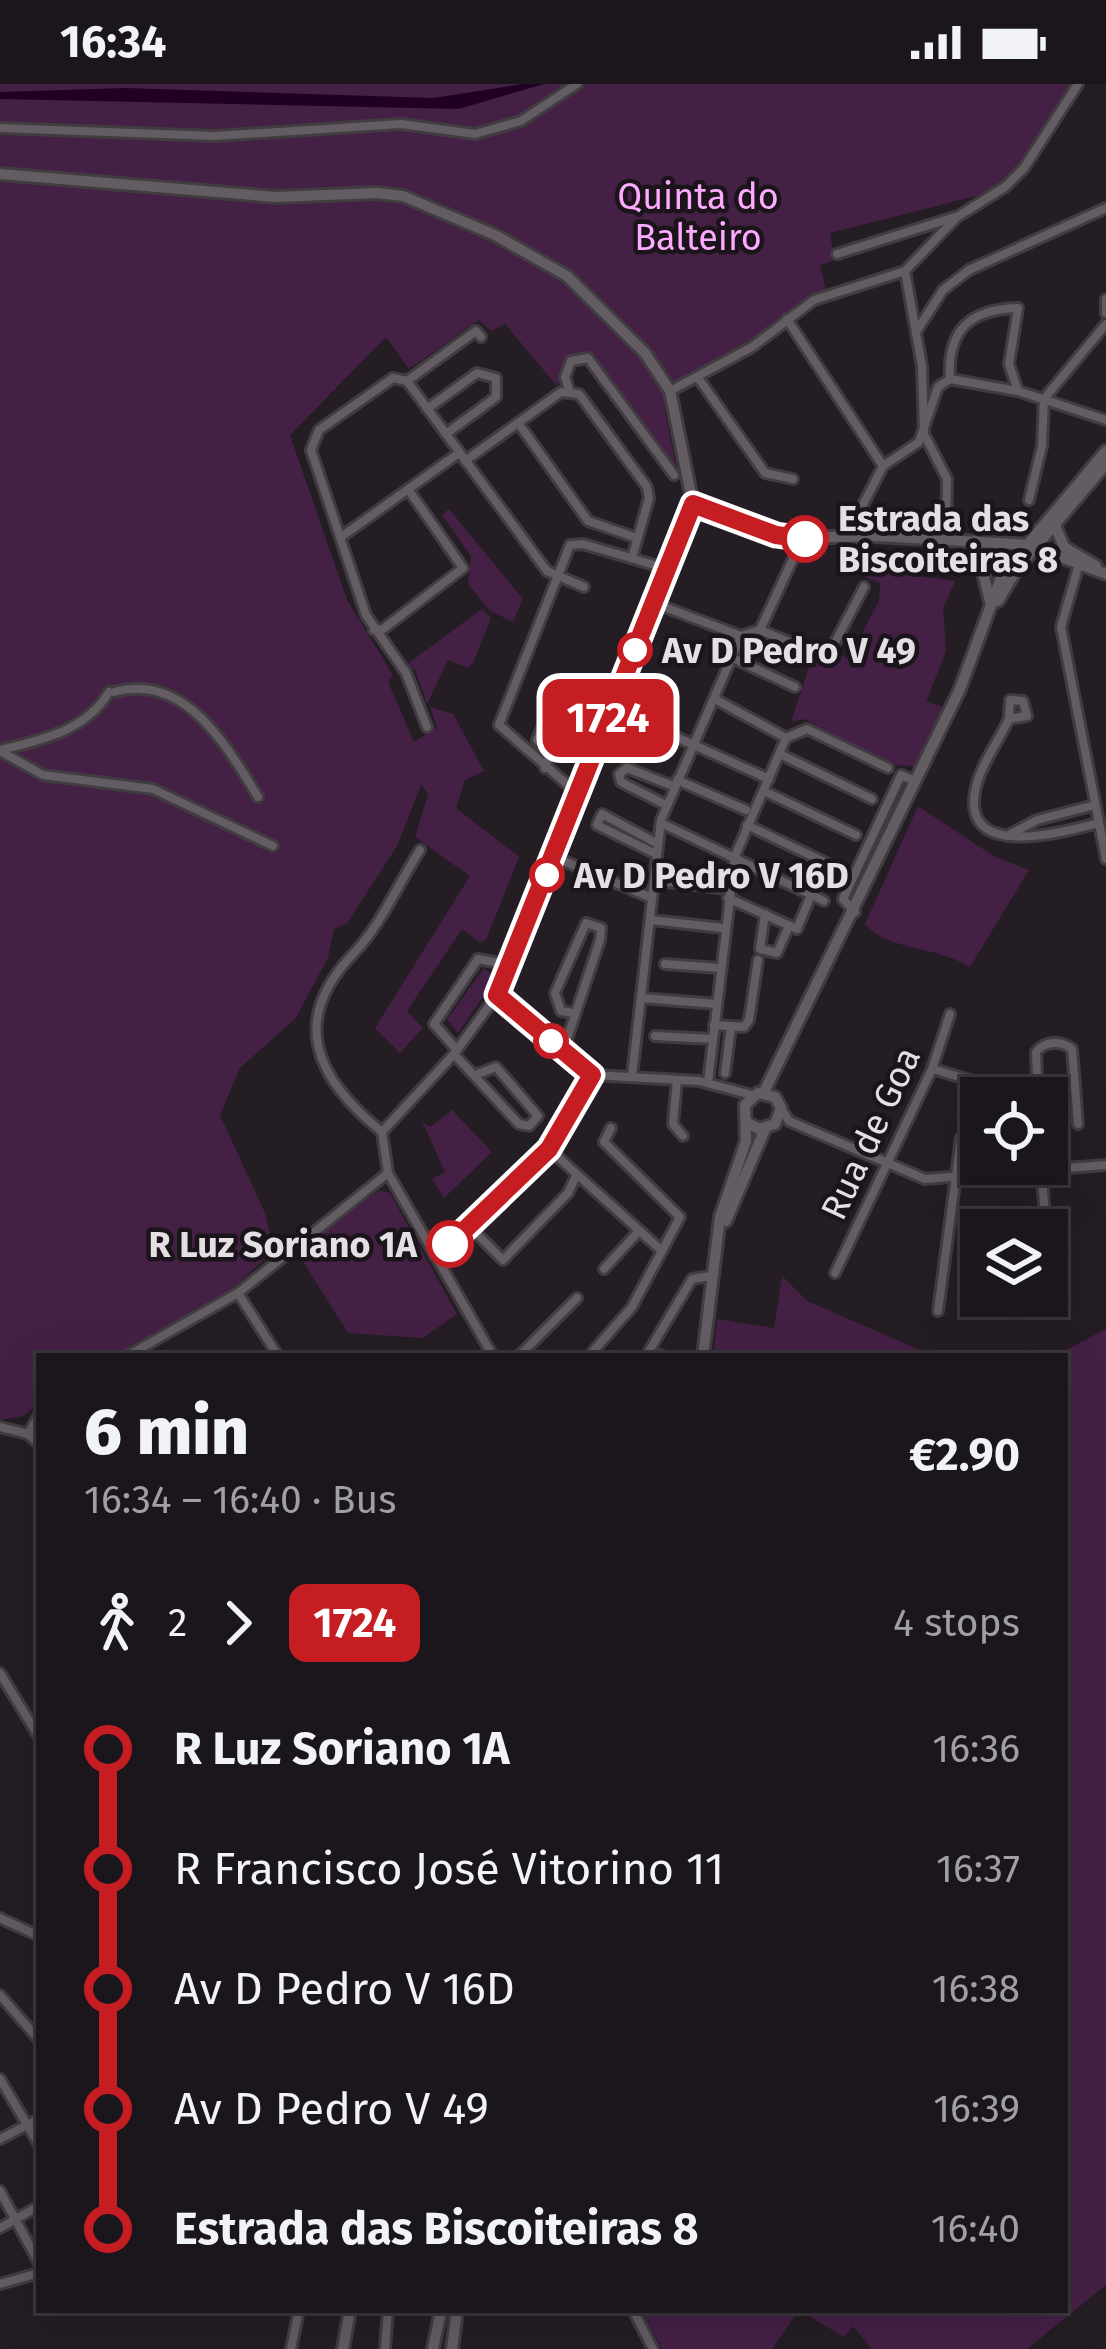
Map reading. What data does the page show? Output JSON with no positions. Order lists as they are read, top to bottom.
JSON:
{
  "streets": {
    "street": ["Rua de Goa"]
  },
  "parks": ["Quinta do Balteiro"],
  "places": [
    "Estrada das Biscoiteiras 8",
    "Av D Pedro V 49",
    "Av D Pedro V 16D",
    "R Luz Soriano 1A"
  ],
  "lines": ["bus line 1724"],
  "page": {
    "status": "16:34",
    "on_map": "1724",
    "heading": ["6 min", "16:34 – 16:40 · Bus", "€2.90"],
    "legs": ["2", "1724", "4 stops"],
    "list": [
      {
        "name": "R Luz Soriano 1A",
        "value": "16:36"
      },
      {
        "name": "R Francisco José Vitorino 11",
        "value": "16:37"
      },
      {
        "name": "Av D Pedro V 16D",
        "value": "16:38"
      },
      {
        "name": "Av D Pedro V 49",
        "value": "16:39"
      },
      {
        "name": "Estrada das Biscoiteiras 8",
        "value": "16:40"
      }
    ]
  }
}
